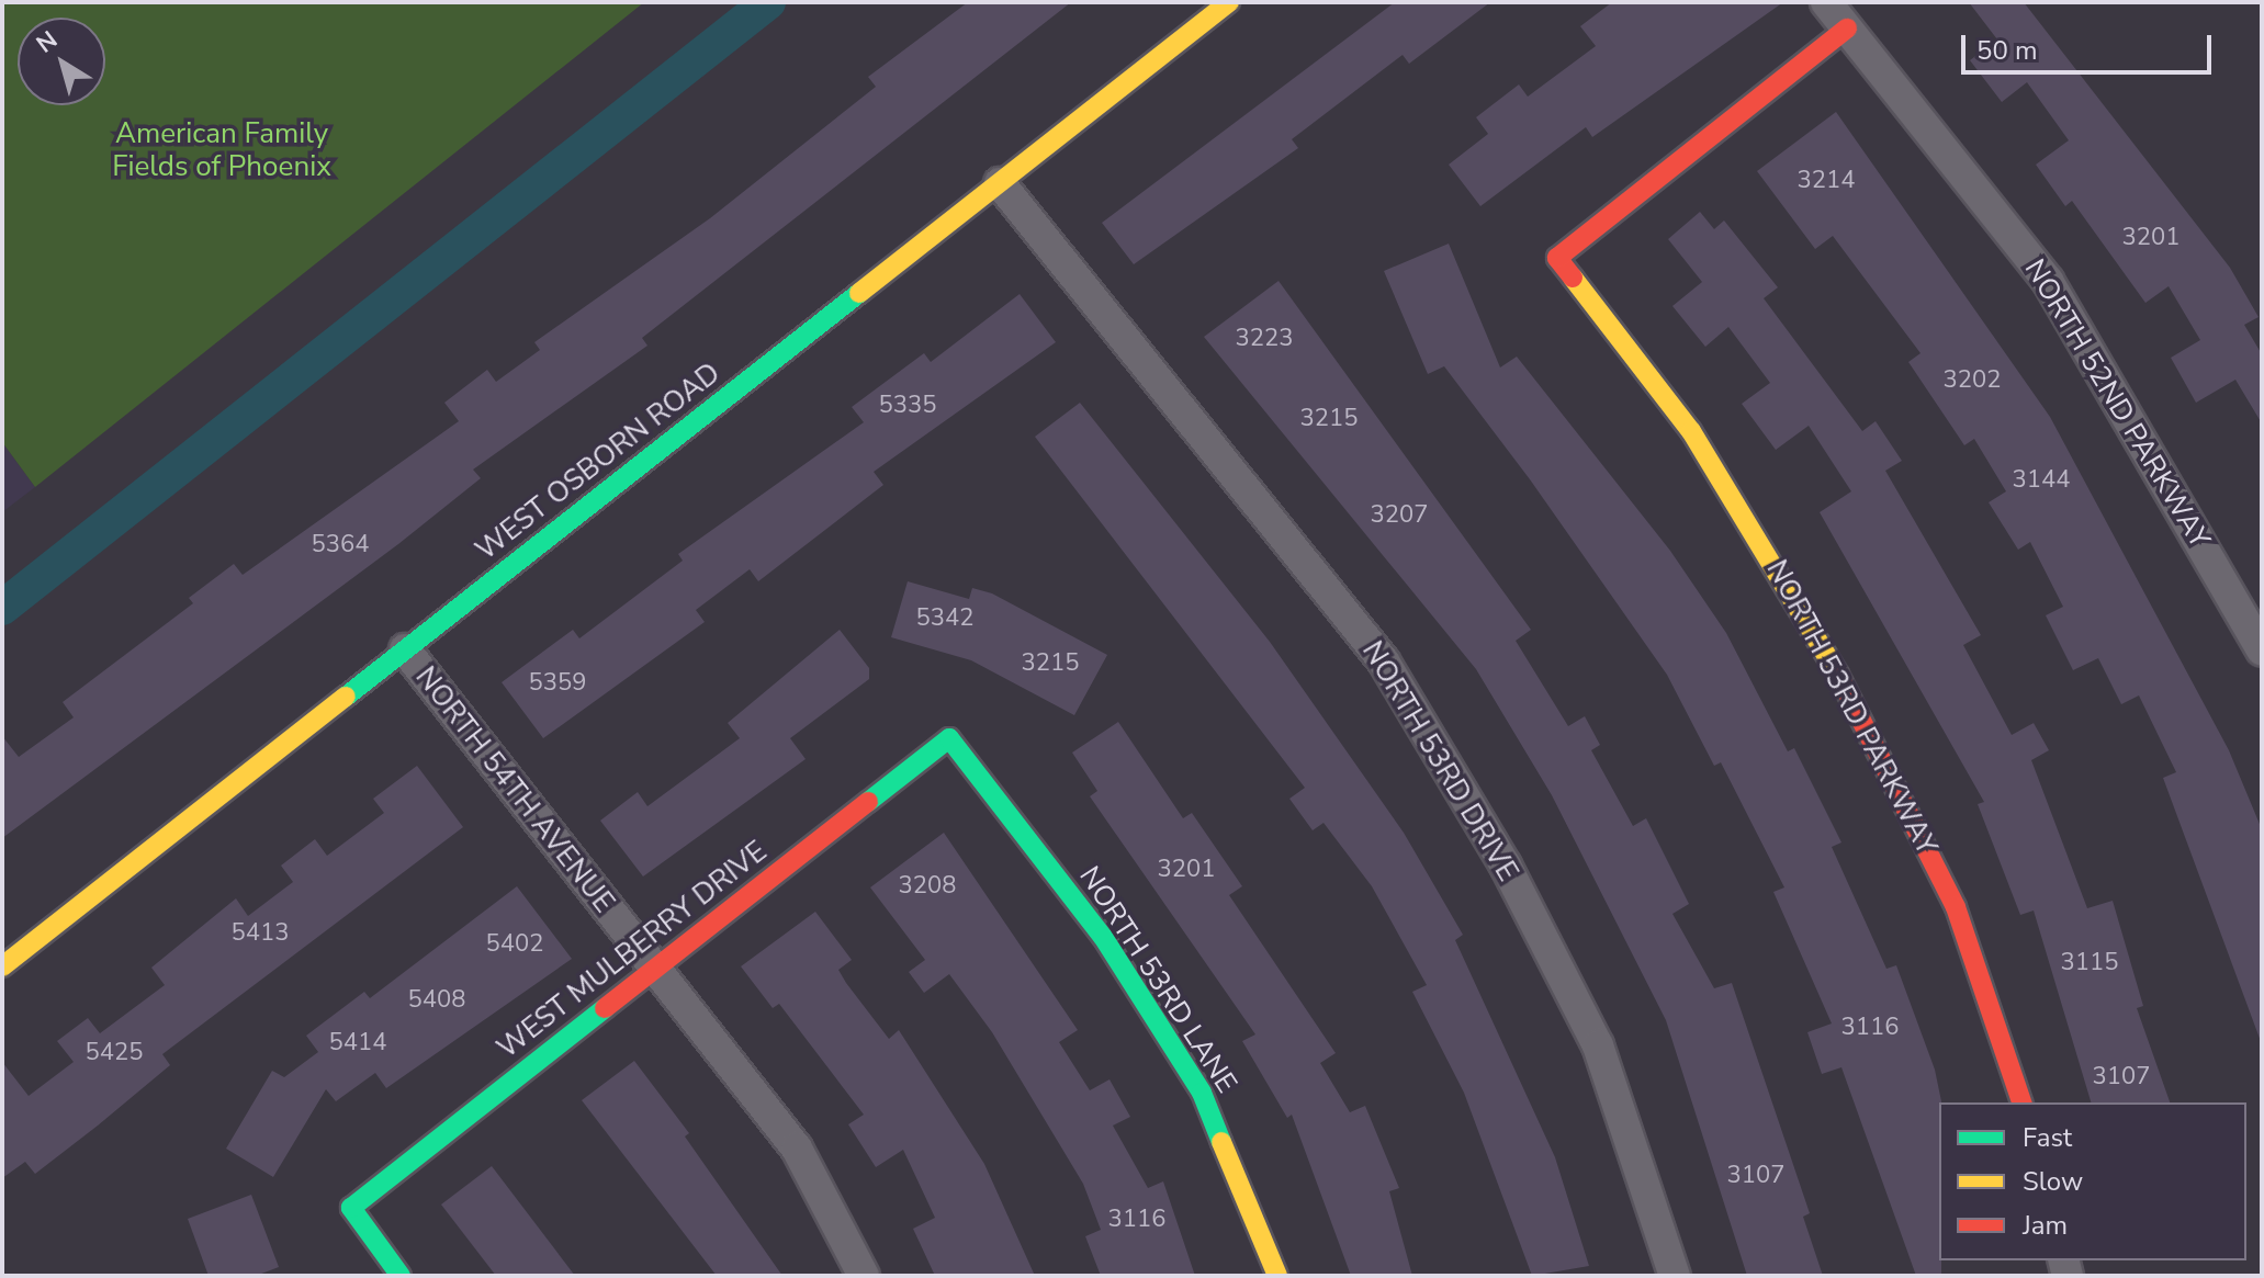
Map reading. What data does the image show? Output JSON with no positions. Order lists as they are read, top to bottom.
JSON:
{
  "streets": {
    "street": [
      "NORTH 52ND PARKWAY",
      "WEST OSBORN ROAD",
      "NORTH 53RD PARKWAY",
      "NORTH 53RD DRIVE",
      "NORTH 54TH AVENUE",
      "WEST MULBERRY DRIVE",
      "NORTH 53RD LANE"
    ]
  },
  "crossings": [
    ["NORTH 52ND PARKWAY", "NORTH 53RD PARKWAY"],
    ["WEST OSBORN ROAD", "NORTH 53RD DRIVE"],
    ["WEST OSBORN ROAD", "NORTH 54TH AVENUE"],
    ["NORTH 54TH AVENUE", "WEST MULBERRY DRIVE"],
    ["WEST MULBERRY DRIVE", "NORTH 53RD LANE"]
  ],
  "parks": ["American Family Fields of Phoenix"],
  "house_numbers": [
    "3214",
    "3201",
    "3223",
    "3202",
    "5335",
    "3215",
    "3144",
    "3207",
    "5364",
    "5342",
    "3215",
    "5359",
    "3201",
    "3208",
    "5413",
    "5402",
    "3115",
    "5408",
    "3116",
    "5414",
    "5425",
    "3107",
    "3107",
    "3116"
  ],
  "legend": ["Fast", "Slow", "Jam"],
  "scale_bar": "50 m",
  "north": "top left"
}
